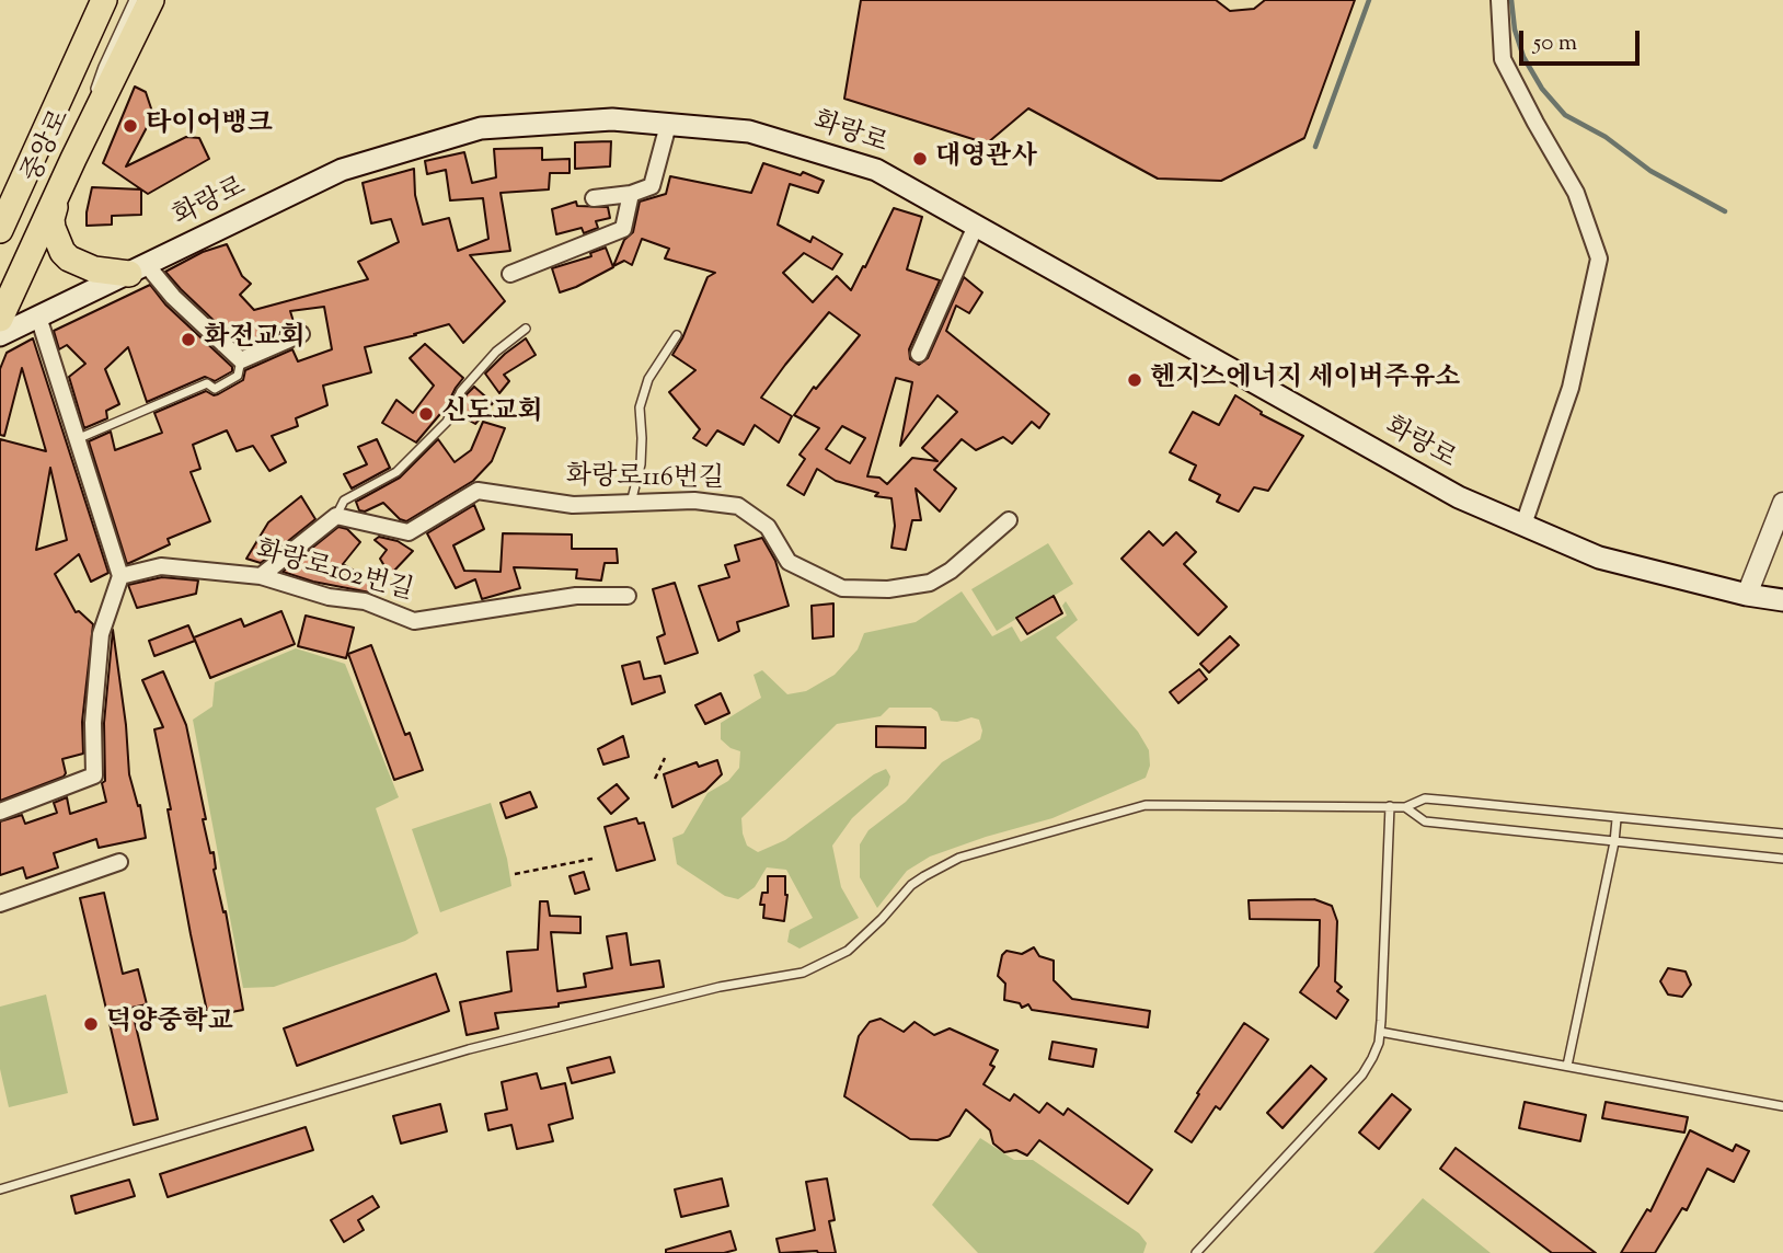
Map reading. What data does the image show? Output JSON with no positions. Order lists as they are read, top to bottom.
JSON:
{
  "streets": {
    "main road": ["화랑로", "중앙로"],
    "street": ["화랑로116번길", "화랑로102번길"]
  },
  "places": [
    "타이어뱅크",
    "대영관사",
    "화전교회",
    "헨지스에너지 세이버주유소",
    "신도교회",
    "덕양중학교"
  ],
  "scale_bar": "50 m"
}
